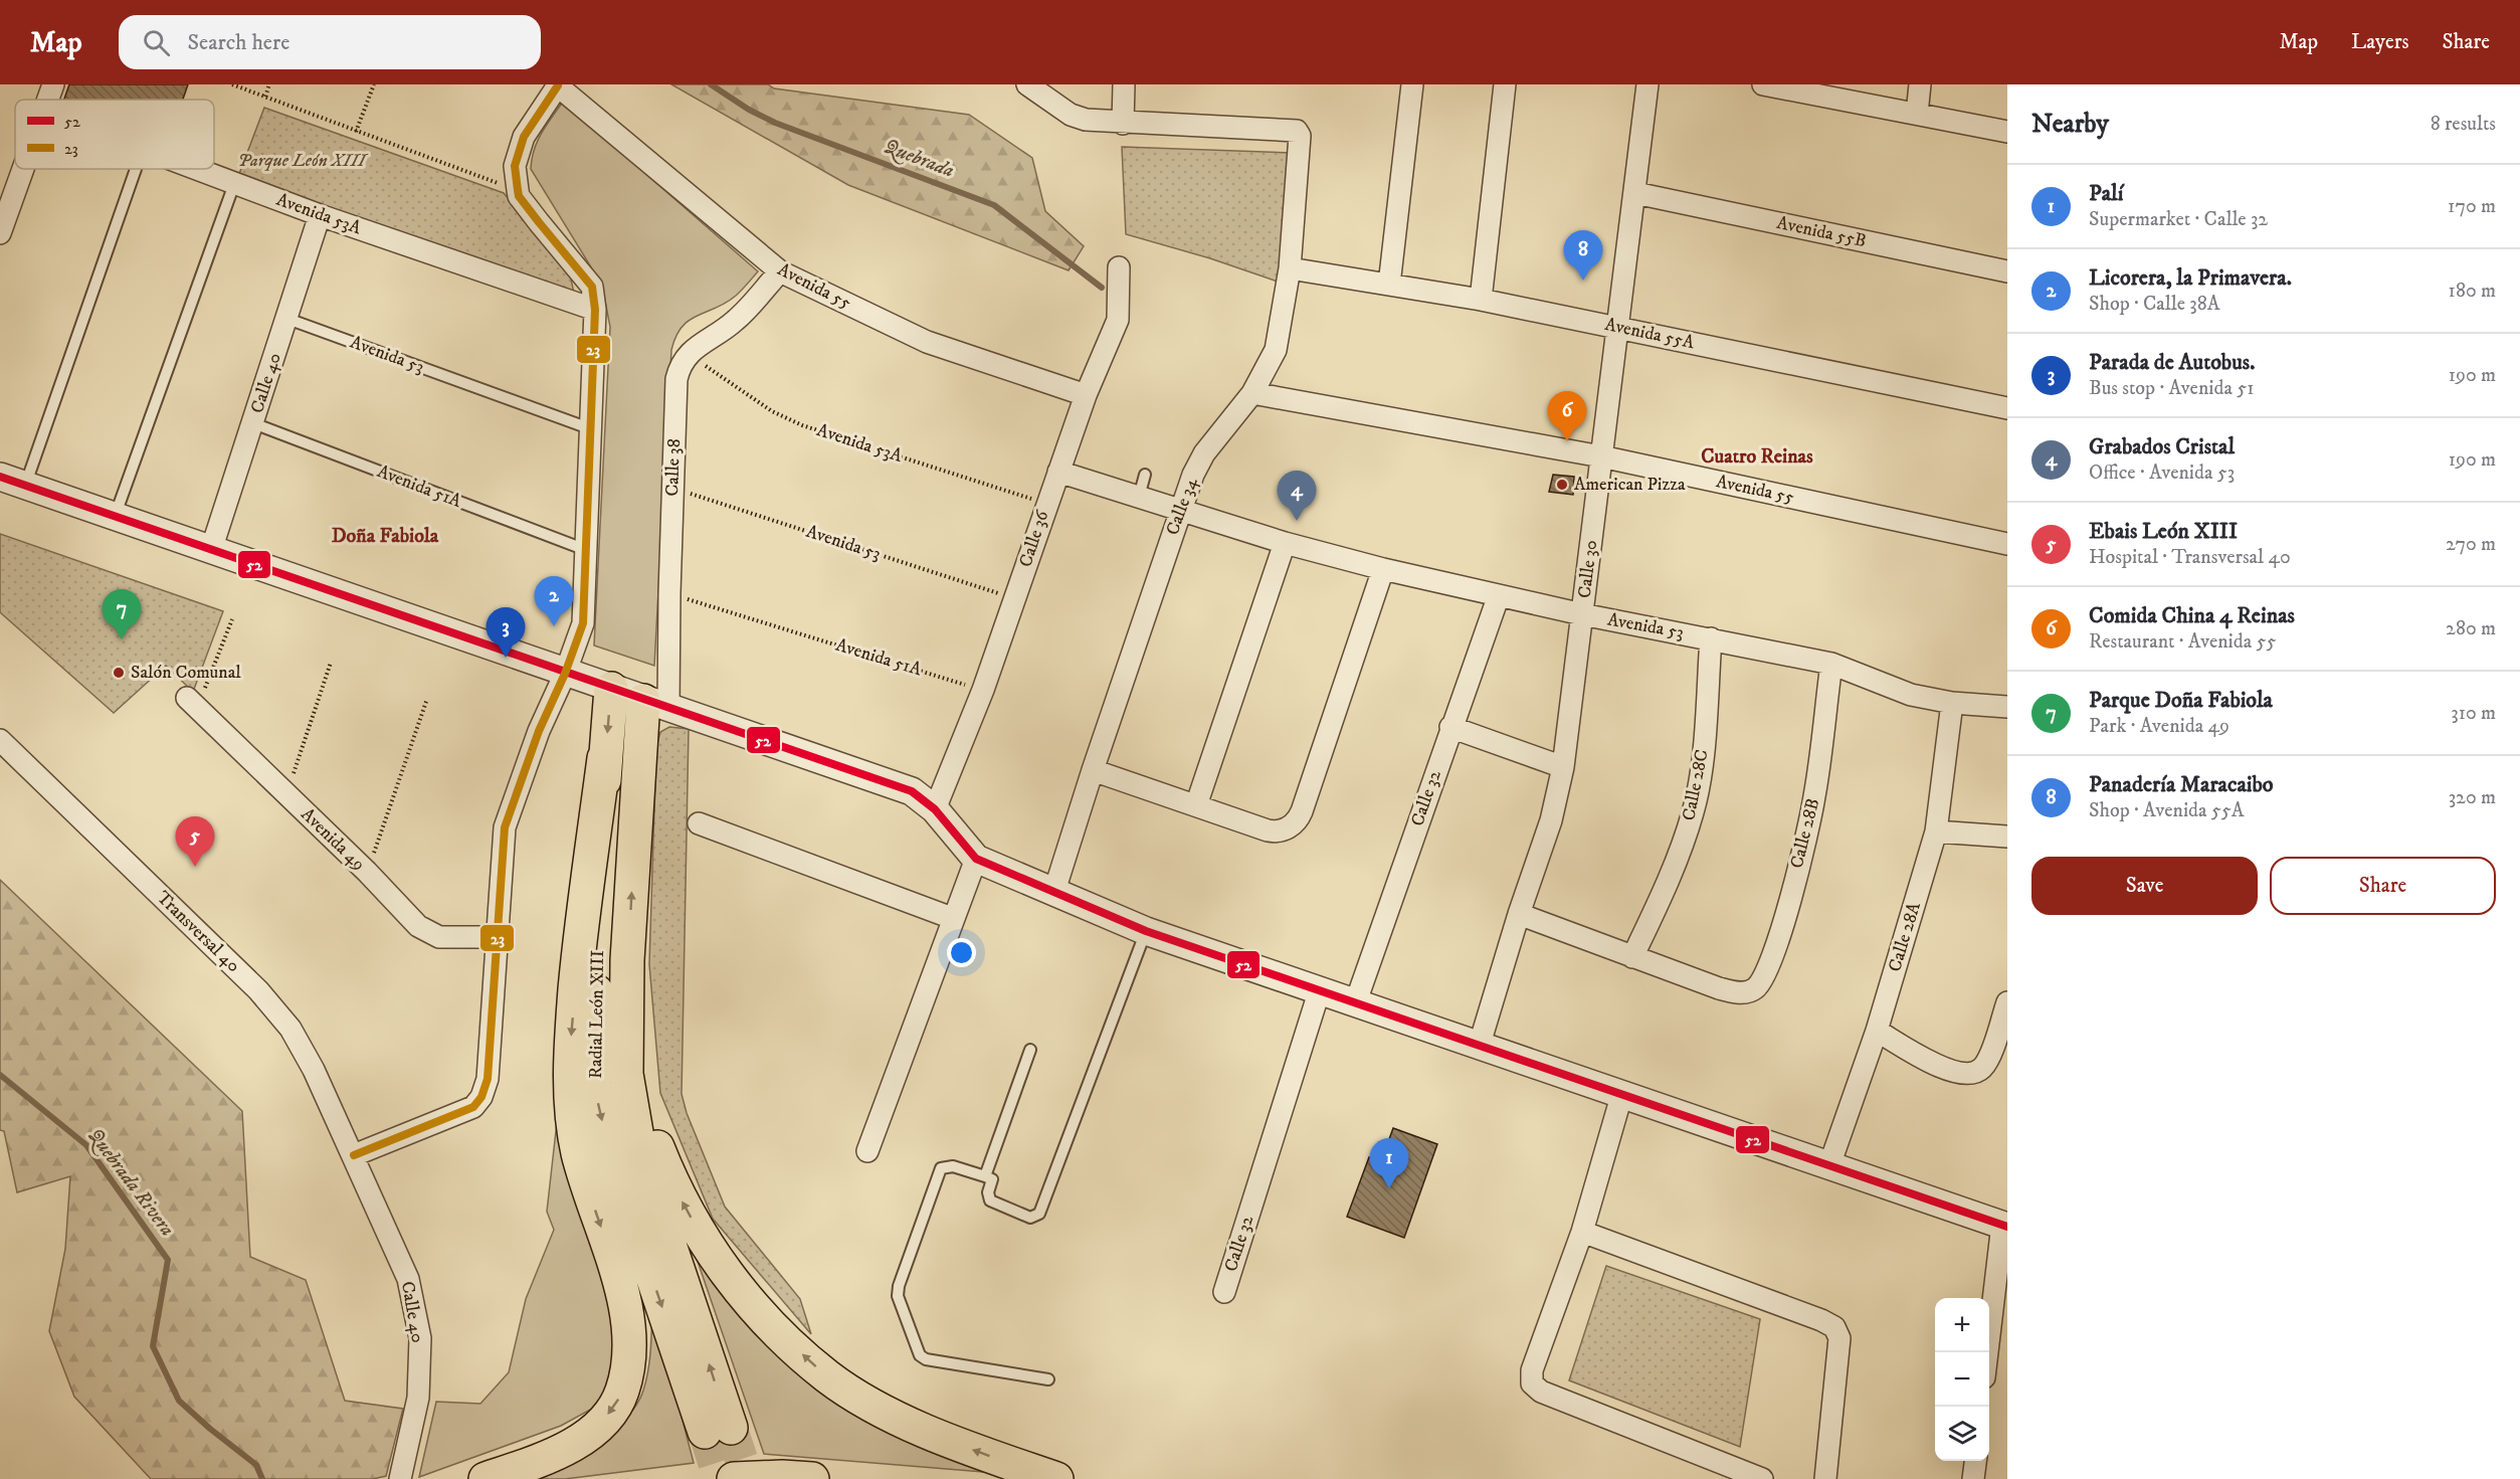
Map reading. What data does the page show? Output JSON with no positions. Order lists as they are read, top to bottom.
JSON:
{
  "streets": {
    "highway": ["Radial León XIII"],
    "street": [
      "Avenida 53A",
      "Avenida 55B",
      "Avenida 55",
      "Avenida 55A",
      "Avenida 53",
      "Calle 40",
      "Calle 38",
      "Calle 34",
      "Calle 36",
      "Calle 30",
      "Calle 28C",
      "Calle 32",
      "Calle 28B",
      "Avenida 49",
      "Transversal 40",
      "Calle 28A"
    ],
    "lane": ["Avenida 51A"]
  },
  "crossings": [
    ["Avenida 53A", "Calle 40"],
    ["Avenida 53A", "Calle 38"],
    ["Avenida 53A", "Calle 36"],
    ["Avenida 55B", "Calle 30"],
    ["Avenida 55", "Calle 34"],
    ["Avenida 55", "Calle 36"],
    ["Avenida 55", "Calle 30"],
    ["Avenida 55A", "Calle 34"],
    ["Avenida 55A", "Calle 30"],
    ["Avenida 53", "Calle 40"],
    ["Avenida 53", "Calle 38"],
    ["Avenida 53", "Calle 34"],
    ["Avenida 53", "Calle 36"],
    ["Avenida 53", "Calle 30"],
    ["Avenida 53", "Calle 28C"],
    ["Avenida 53", "Calle 32"],
    ["Avenida 53", "Calle 28B"],
    ["Avenida 53", "Calle 28A"],
    ["Calle 40", "Avenida 51A"],
    ["Calle 40", "Transversal 40"],
    ["Calle 38", "Avenida 51A"],
    ["Calle 38", "Radial León XIII"],
    ["Avenida 51A", "Calle 36"],
    ["Calle 28C", "Calle 28B"]
  ],
  "districts": ["Cuatro Reinas", "Doña Fabiola"],
  "water": ["Quebrada", "Quebrada Rivera"],
  "parks": ["Parque León XIII"],
  "places": ["American Pizza", "Salón Comunal"],
  "lines": ["transit line 23", "transit line 52"],
  "legend": ["52", "23"],
  "page": {
    "header": "Map",
    "search": "Search here",
    "nav": ["Map", "Layers", "Share"],
    "heading": ["Nearby", "8 results"],
    "list": [
      {
        "mark": "1",
        "name": "Palí",
        "note": "Supermarket · Calle 32",
        "value": "170 m"
      },
      {
        "mark": "2",
        "name": "Licorera, la Primavera.",
        "note": "Shop · Calle 38A",
        "value": "180 m"
      },
      {
        "mark": "3",
        "name": "Parada de Autobus.",
        "note": "Bus stop · Avenida 51",
        "value": "190 m"
      },
      {
        "mark": "4",
        "name": "Grabados Cristal",
        "note": "Office · Avenida 53",
        "value": "190 m"
      },
      {
        "mark": "5",
        "name": "Ebais León XIII",
        "note": "Hospital · Transversal 40",
        "value": "270 m"
      },
      {
        "mark": "6",
        "name": "Comida China 4 Reinas",
        "note": "Restaurant · Avenida 55",
        "value": "280 m"
      },
      {
        "mark": "7",
        "name": "Parque Doña Fabiola",
        "note": "Park · Avenida 49",
        "value": "310 m"
      },
      {
        "mark": "8",
        "name": "Panadería Maracaibo",
        "note": "Shop · Avenida 55A",
        "value": "320 m"
      }
    ],
    "pins": [
      "8",
      "6",
      "4",
      "2",
      "7",
      "3",
      "5",
      "1"
    ],
    "buttons": ["Save", "Share"],
    "map_buttons": ["+", "−"]
  }
}
